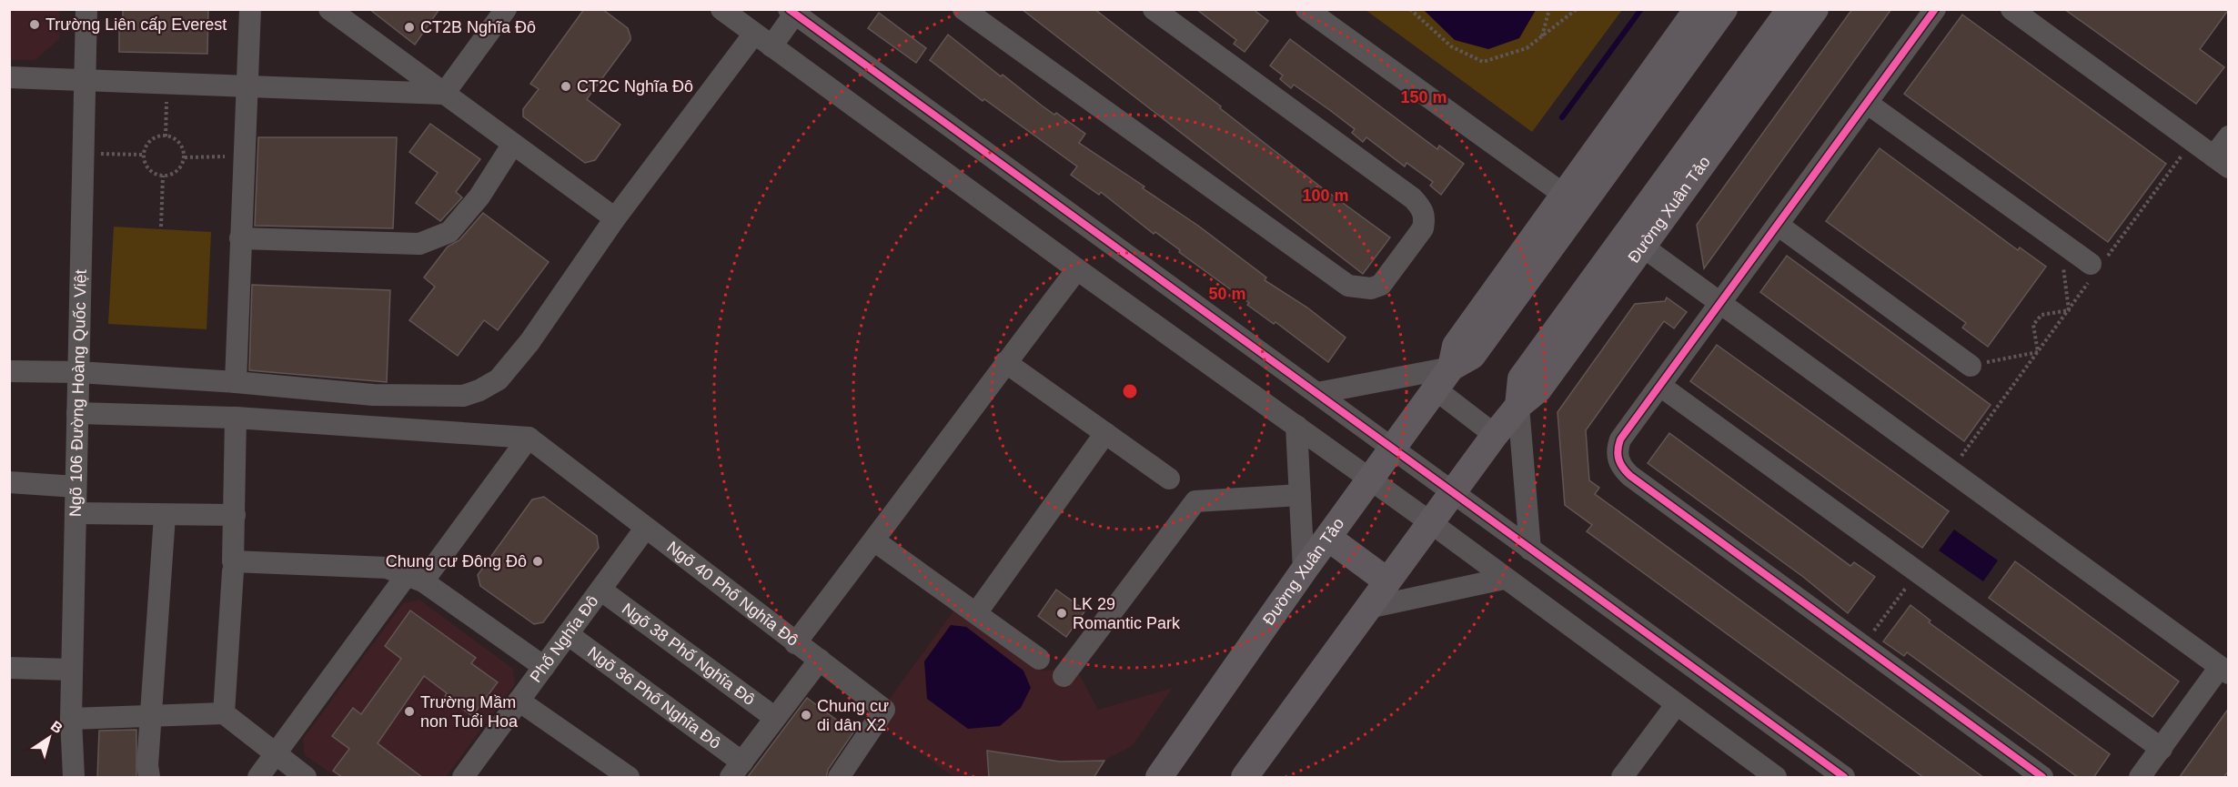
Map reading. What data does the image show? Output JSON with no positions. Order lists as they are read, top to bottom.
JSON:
{
  "streets": {
    "main road": ["Đường Xuân Tảo"],
    "street": [
      "Ngõ 106 Đường Hoàng Quốc Việt",
      "Ngõ 40 Phố Nghĩa Đô",
      "Phố Nghĩa Đô",
      "Ngõ 38 Phố Nghĩa Đô",
      "Ngõ 36 Phố Nghĩa Đô"
    ]
  },
  "crossings": [
    ["Ngõ 40 Phố Nghĩa Đô", "Phố Nghĩa Đô"],
    ["Phố Nghĩa Đô", "Ngõ 38 Phố Nghĩa Đô"],
    ["Phố Nghĩa Đô", "Ngõ 36 Phố Nghĩa Đô"]
  ],
  "places": [
    "Trường Liên cấp Everest",
    "CT2B Nghĩa Đô",
    "CT2C Nghĩa Đô",
    "Chung cư Đông Đô",
    "LK 29 Romantic Park",
    "Trường Mầm non Tuổi Hoa",
    "Chung cư di dân X2"
  ],
  "north": "top right",
  "rings": ["150 m", "100 m", "50 m"]
}
